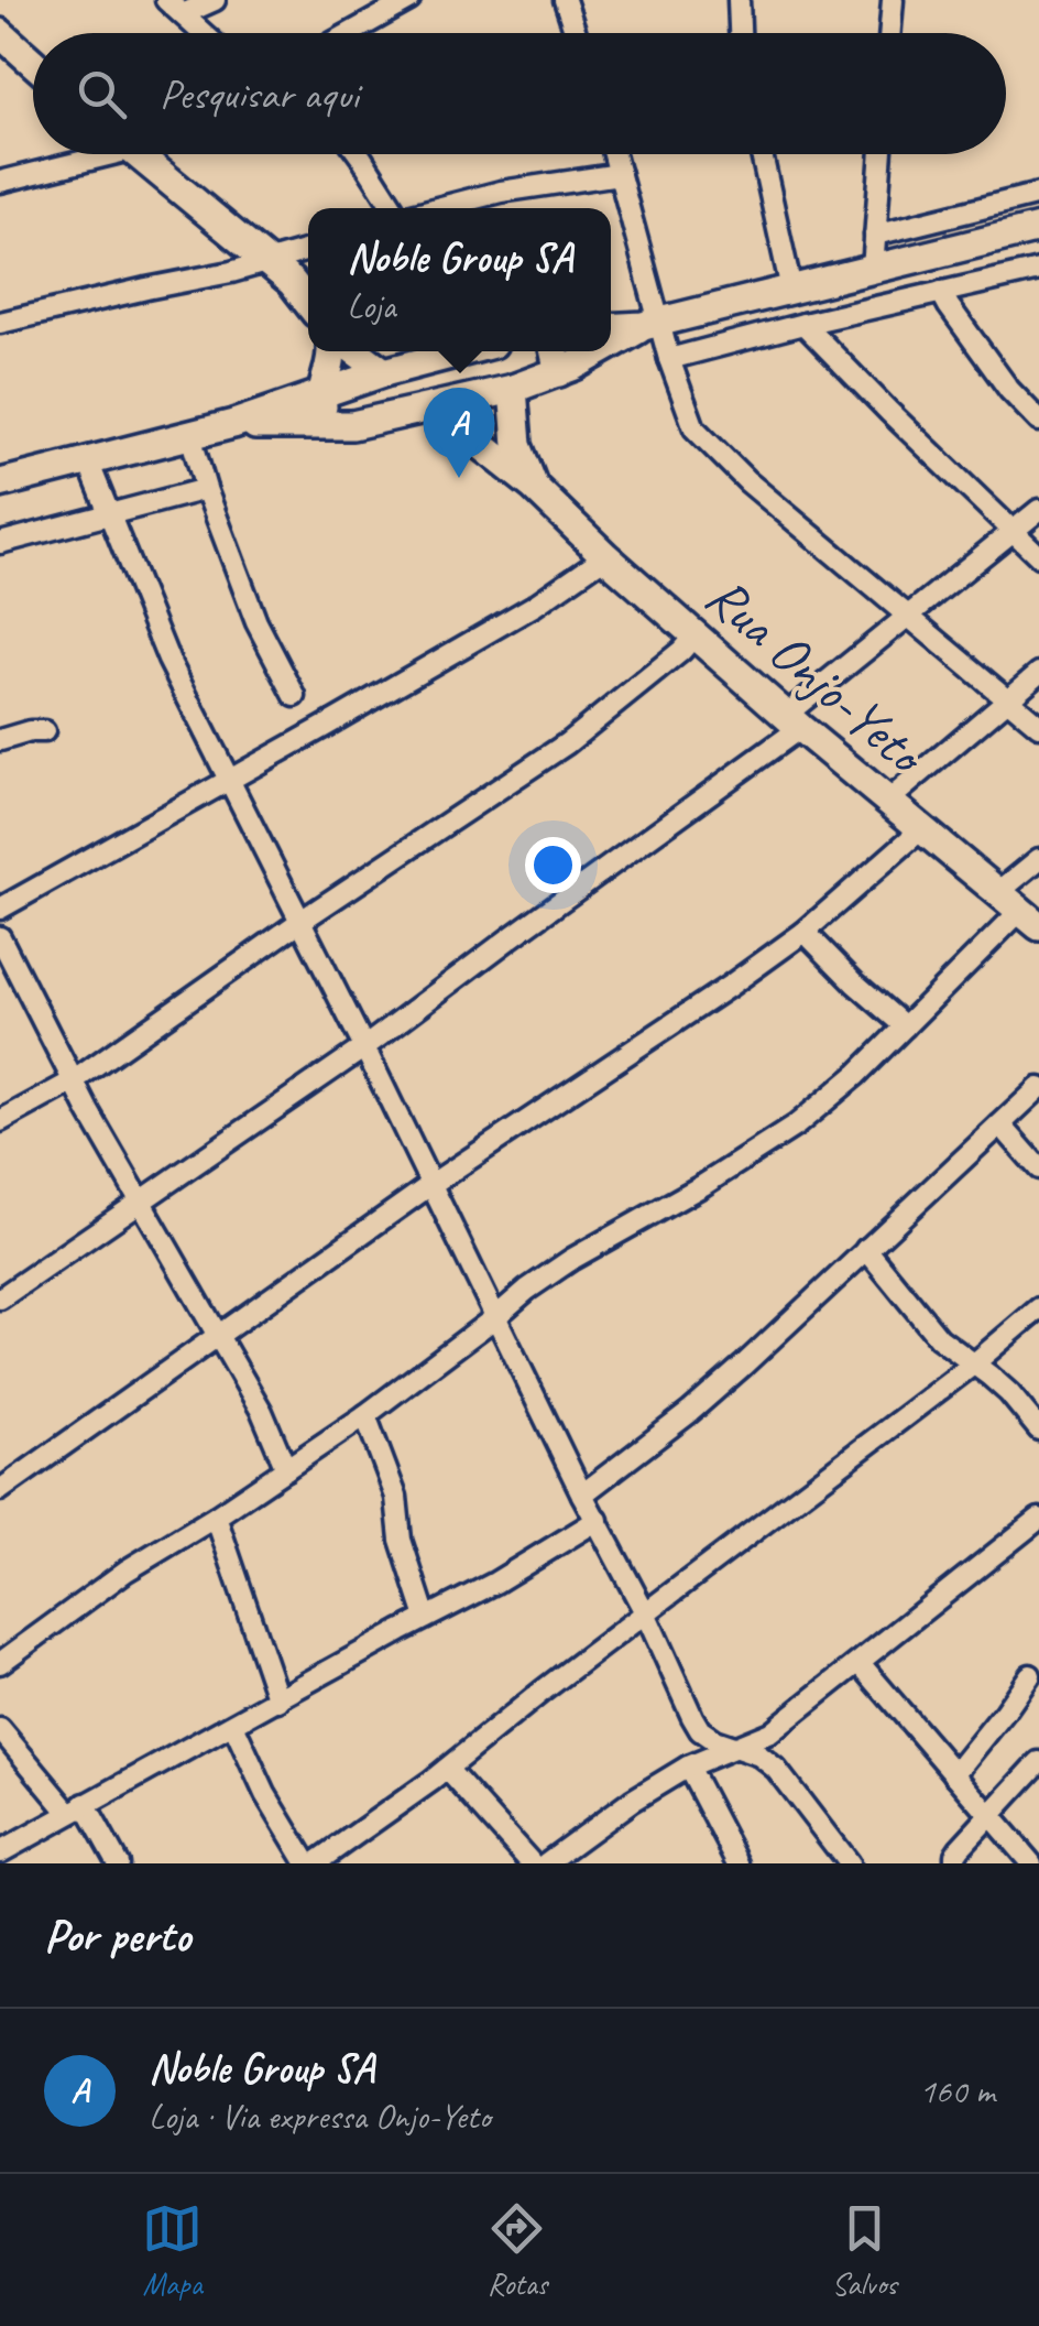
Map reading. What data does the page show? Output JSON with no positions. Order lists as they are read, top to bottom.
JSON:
{
  "streets": {
    "main road": ["Rua Onjo-Yeto"]
  },
  "page": {
    "search": "Pesquisar aqui",
    "popup": ["Noble Group SA", "Loja"],
    "pins": "A",
    "heading": "Por perto",
    "list": [
      {
        "mark": "A",
        "name": "Noble Group SA",
        "note": "Loja · Via expressa Onjo-Yeto",
        "value": "160 m"
      }
    ],
    "nav": ["Mapa", "Rotas", "Salvos"]
  }
}
